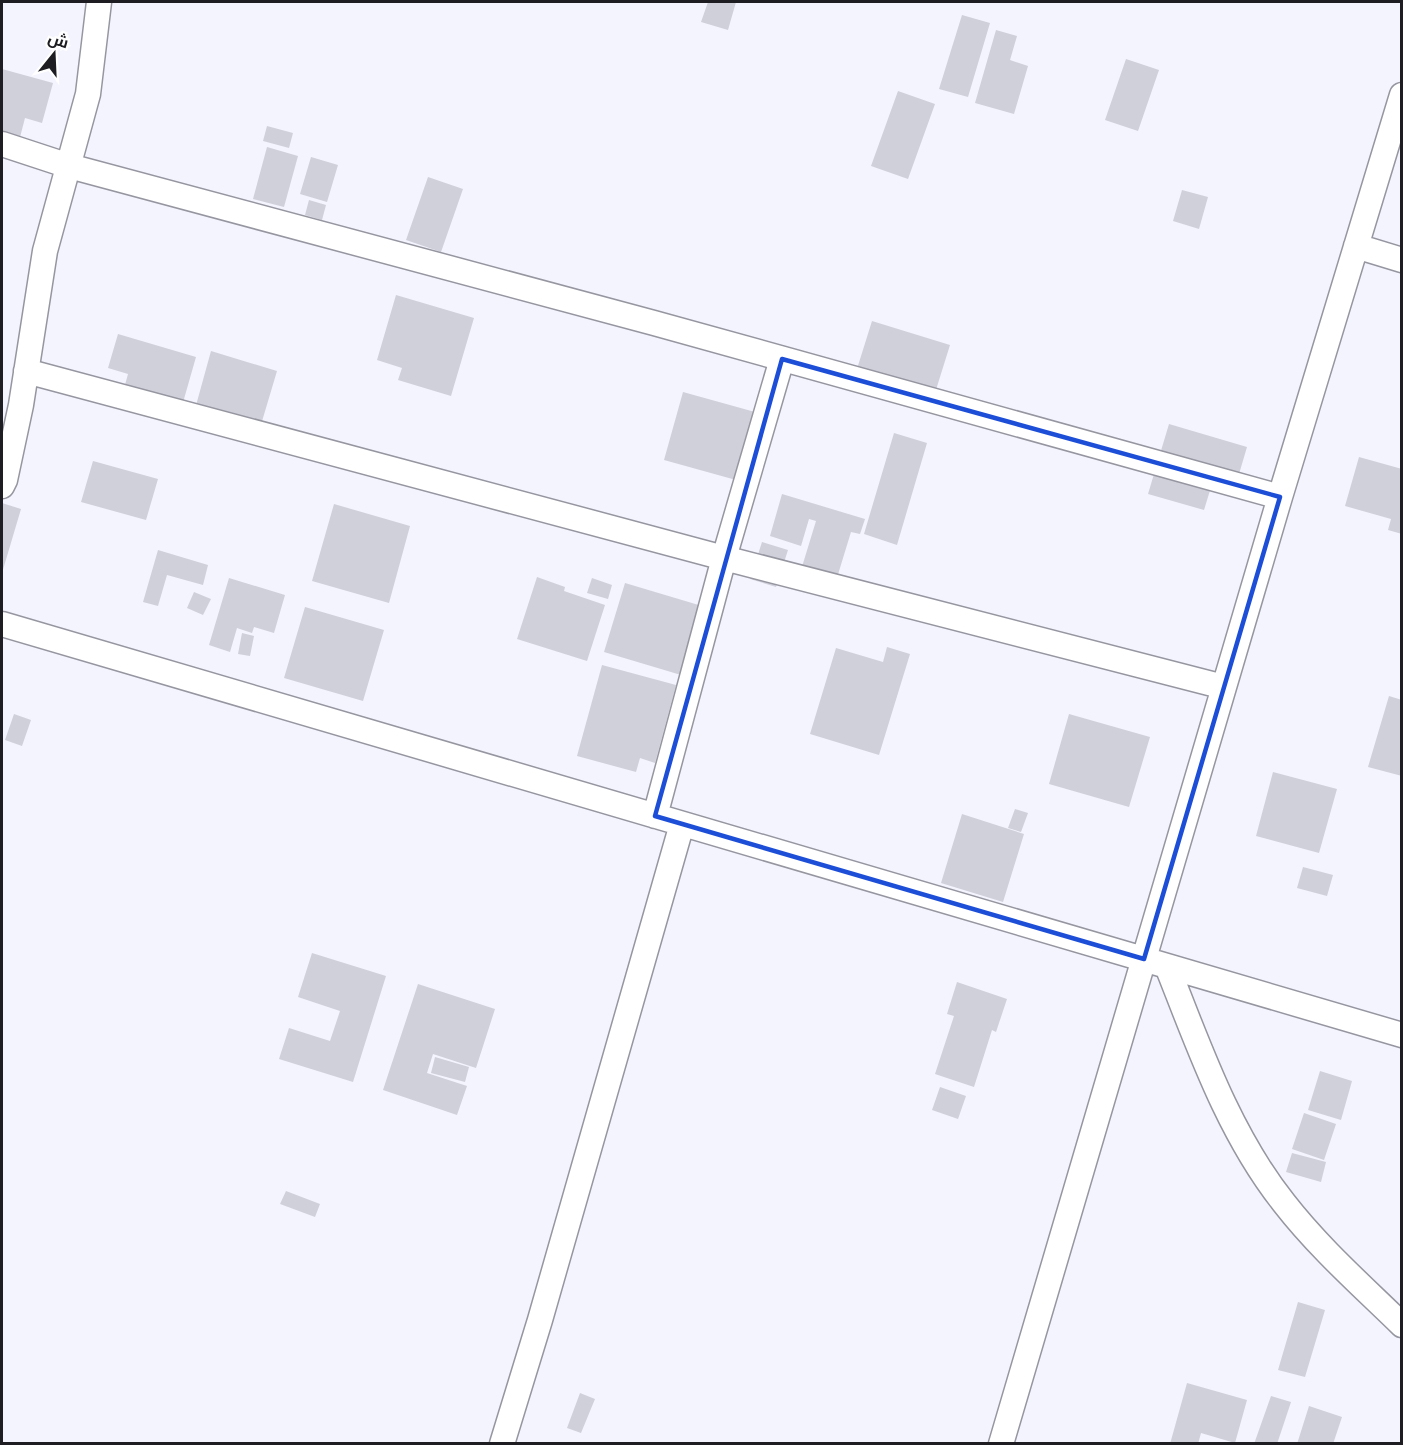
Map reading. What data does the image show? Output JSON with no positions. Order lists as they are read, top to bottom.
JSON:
{
  "north": "top"
}
